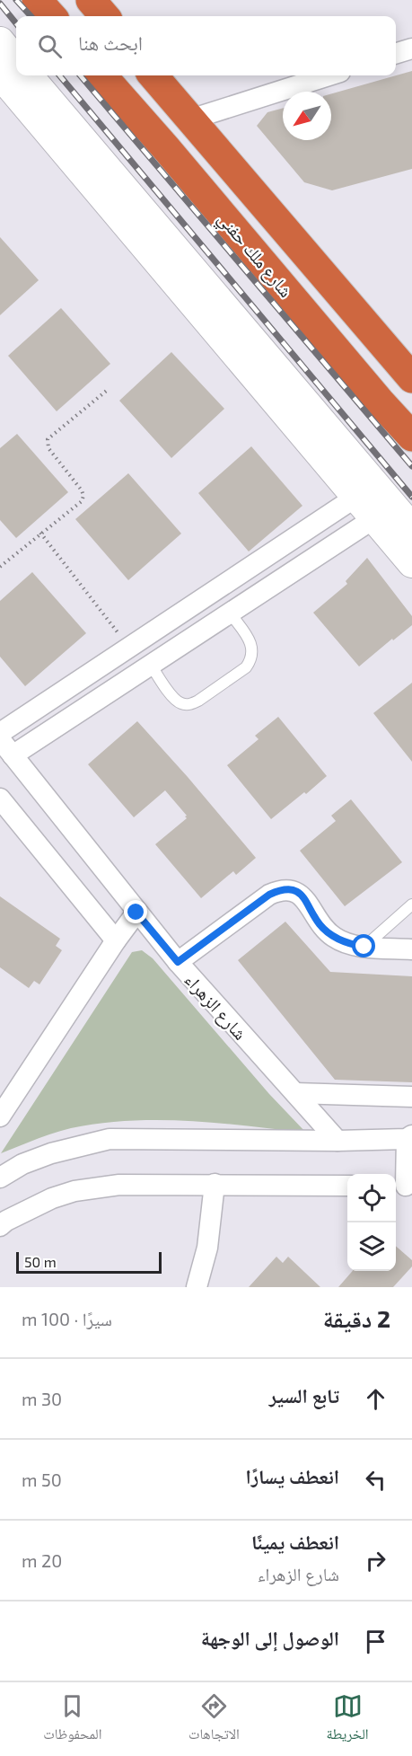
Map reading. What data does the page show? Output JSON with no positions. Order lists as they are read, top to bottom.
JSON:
{
  "streets": {
    "highway": ["شارع ملك حفني"],
    "street": ["شارع الزهراء"]
  },
  "scale_bar": "50 m",
  "north": "bottom left",
  "page": {
    "search": "ابحث هنا",
    "scale": "50 m",
    "heading": ["2 دقيقة", "سيرًا · 100 m"],
    "list": [
      ["تابع السير", "30 m"],
      ["انعطف يسارًا", "50 m"],
      ["انعطف يمينًا", "شارع الزهراء", "20 m"],
      "الوصول إلى الوجهة"
    ],
    "nav": ["الخريطة", "الاتجاهات", "المحفوظات"]
  }
}
